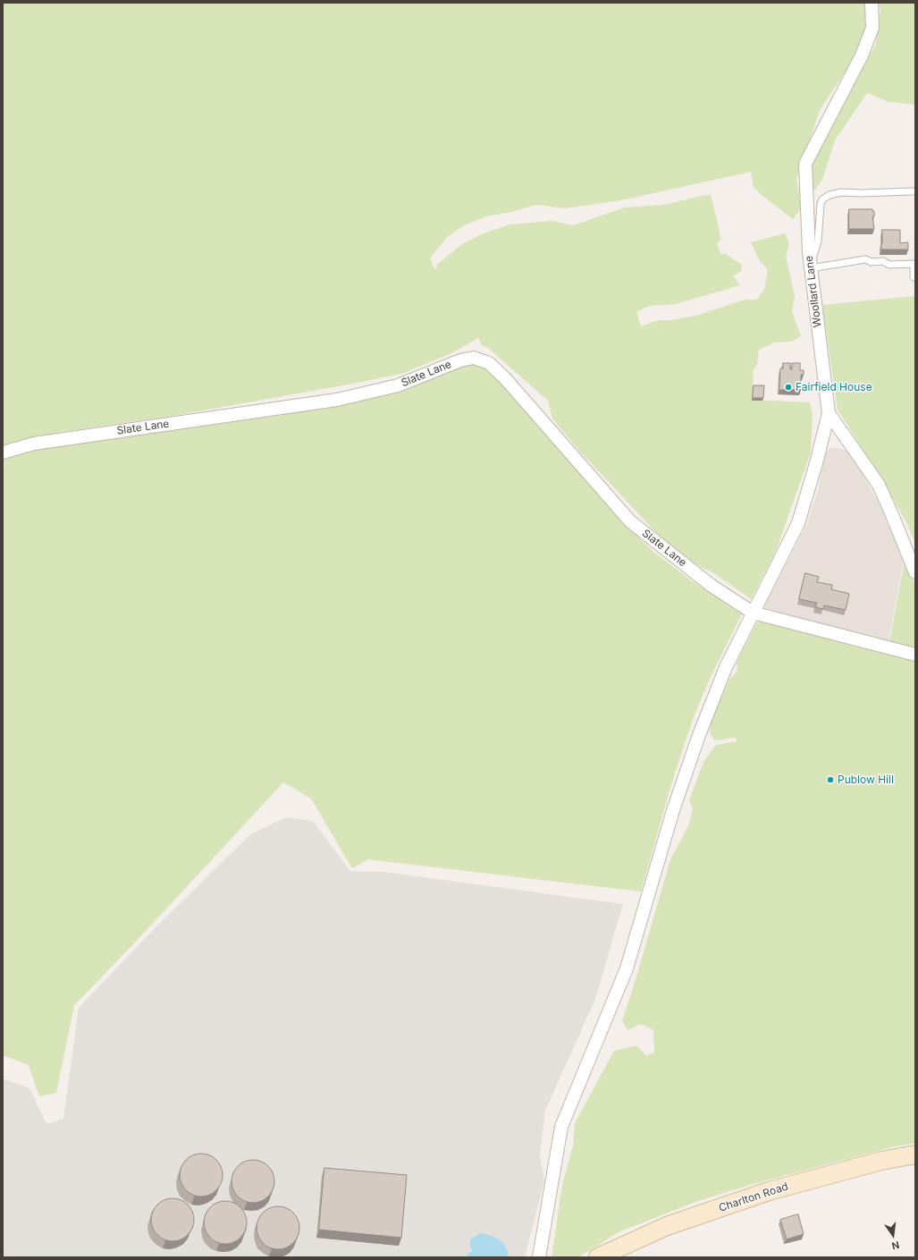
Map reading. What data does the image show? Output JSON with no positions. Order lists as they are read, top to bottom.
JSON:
{
  "streets": {
    "street": ["Woollard Lane", "Slate Lane", "Charlton Road"]
  },
  "places": ["Fairfield House", "Publow Hill"],
  "north": "bottom"
}
